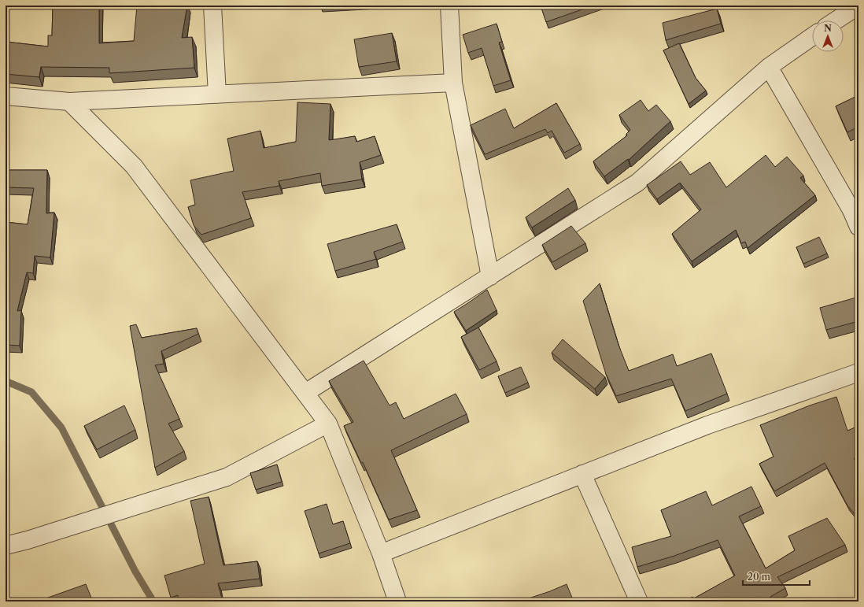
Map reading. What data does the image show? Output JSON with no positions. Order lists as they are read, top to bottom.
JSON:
{
  "scale_bar": "20 m",
  "north": "top"
}
